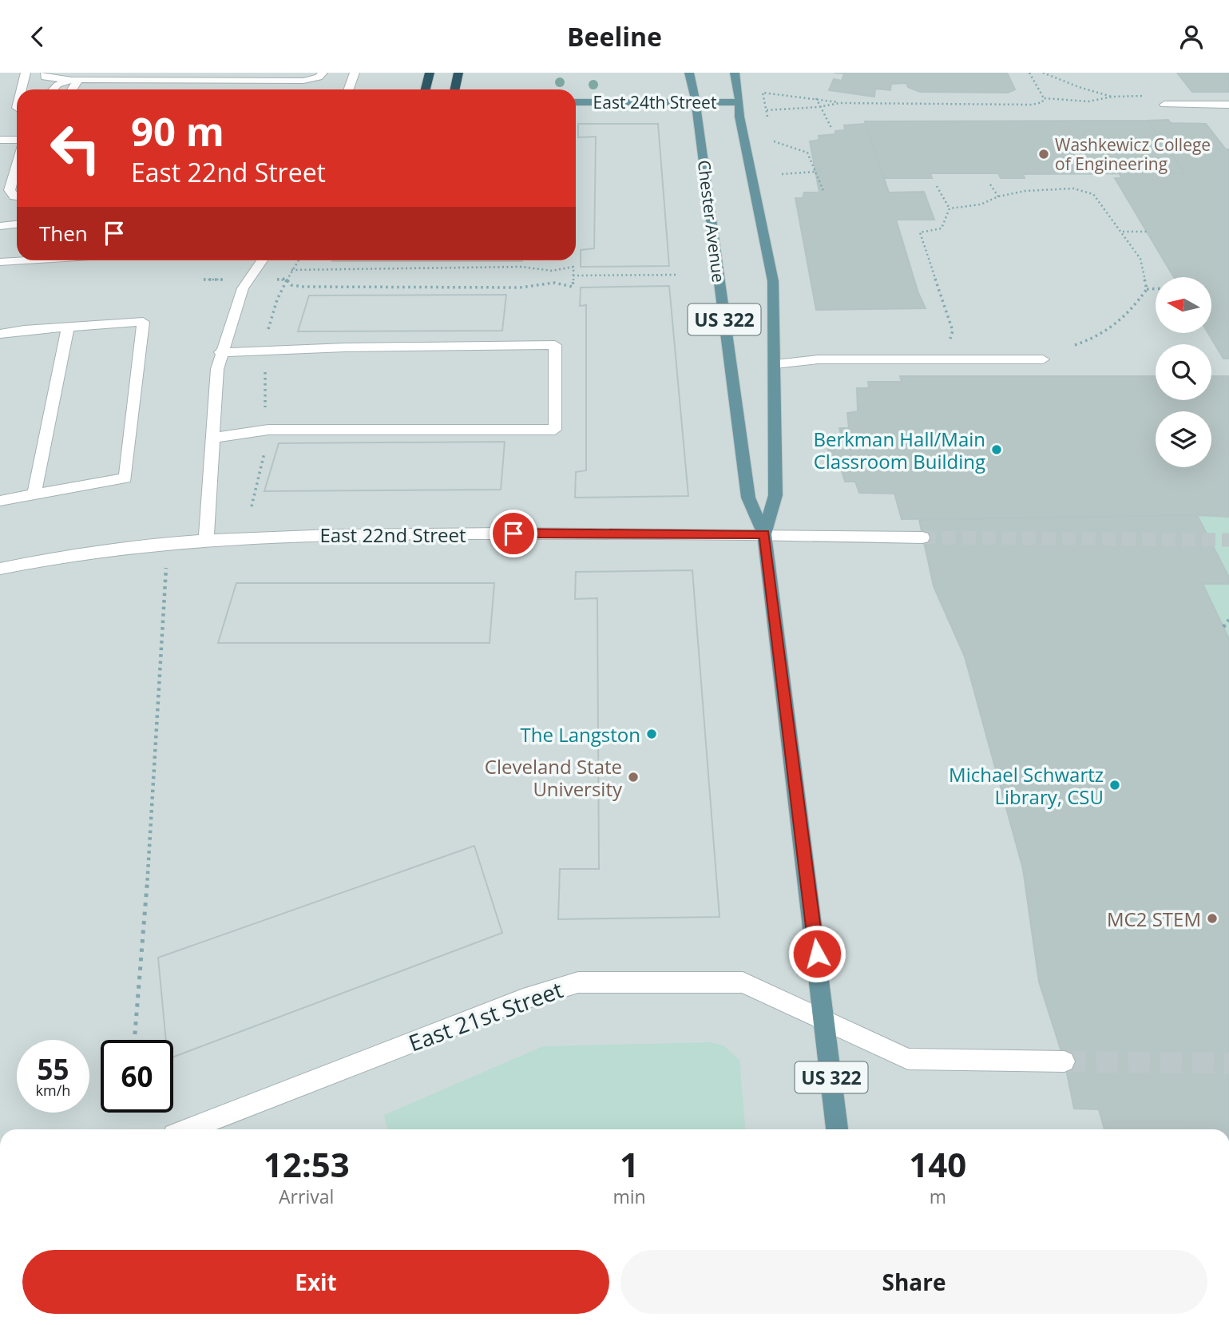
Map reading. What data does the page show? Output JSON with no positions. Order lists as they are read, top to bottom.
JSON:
{
  "streets": {
    "main road": ["East 24th Street", "Chester Avenue", "US 322"],
    "street": ["East 22nd Street", "East 21st Street"]
  },
  "crossings": [
    ["East 24th Street", "Chester Avenue"],
    ["Chester Avenue", "East 22nd Street"],
    ["Chester Avenue", "East 21st Street"]
  ],
  "places": [
    "Washkewicz College of Engineering",
    "Berkman Hall/Main Classroom Building",
    "The Langston",
    "Cleveland State University",
    "Michael Schwartz Library, CSU",
    "MC2 STEM"
  ],
  "north": "left",
  "page": {
    "header": "Beeline",
    "turn": ["90 m", "East 22nd Street"],
    "then": "Then",
    "speed": "55 km/h",
    "limit": "60",
    "eta": [
      "12:53",
      "Arrival",
      "1",
      "min",
      "140",
      "m"
    ],
    "buttons": ["Exit", "Share"]
  }
}
